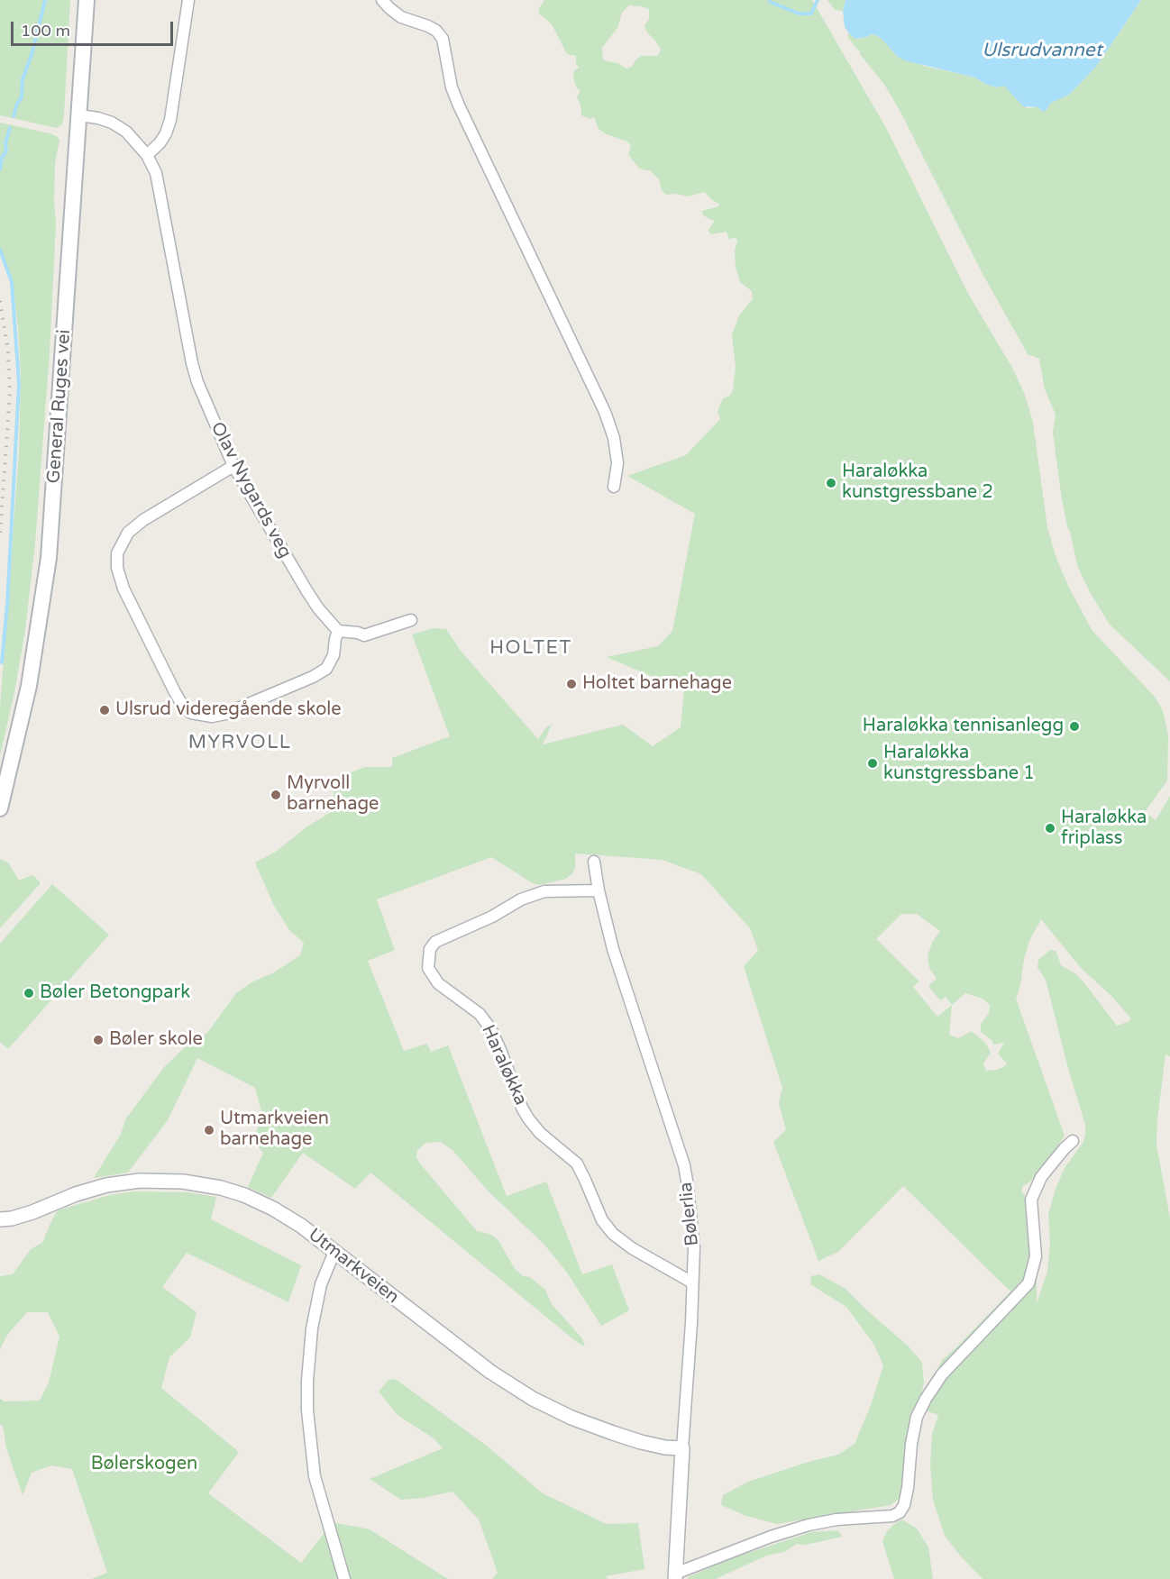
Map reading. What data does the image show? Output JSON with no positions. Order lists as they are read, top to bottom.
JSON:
{
  "streets": {
    "main road": ["General Ruges vei"],
    "street": [
      "Olav Nygards veg",
      "Haraløkka",
      "Bølerlia",
      "Utmarkveien"
    ]
  },
  "crossings": [
    ["General Ruges vei", "Olav Nygards veg"],
    ["Haraløkka", "Bølerlia"],
    ["Bølerlia", "Utmarkveien"]
  ],
  "districts": ["HOLTET", "MYRVOLL"],
  "water": ["Ulsrudvannet"],
  "parks": ["Bølerskogen"],
  "places": [
    "Haraløkka kunstgressbane 2",
    "Holtet barnehage",
    "Ulsrud videregående skole",
    "Haraløkka tennisanlegg",
    "Haraløkka kunstgressbane 1",
    "Myrvoll barnehage",
    "Haraløkka friplass",
    "Bøler Betongpark",
    "Bøler skole",
    "Utmarkveien barnehage"
  ],
  "scale_bar": "100 m"
}
